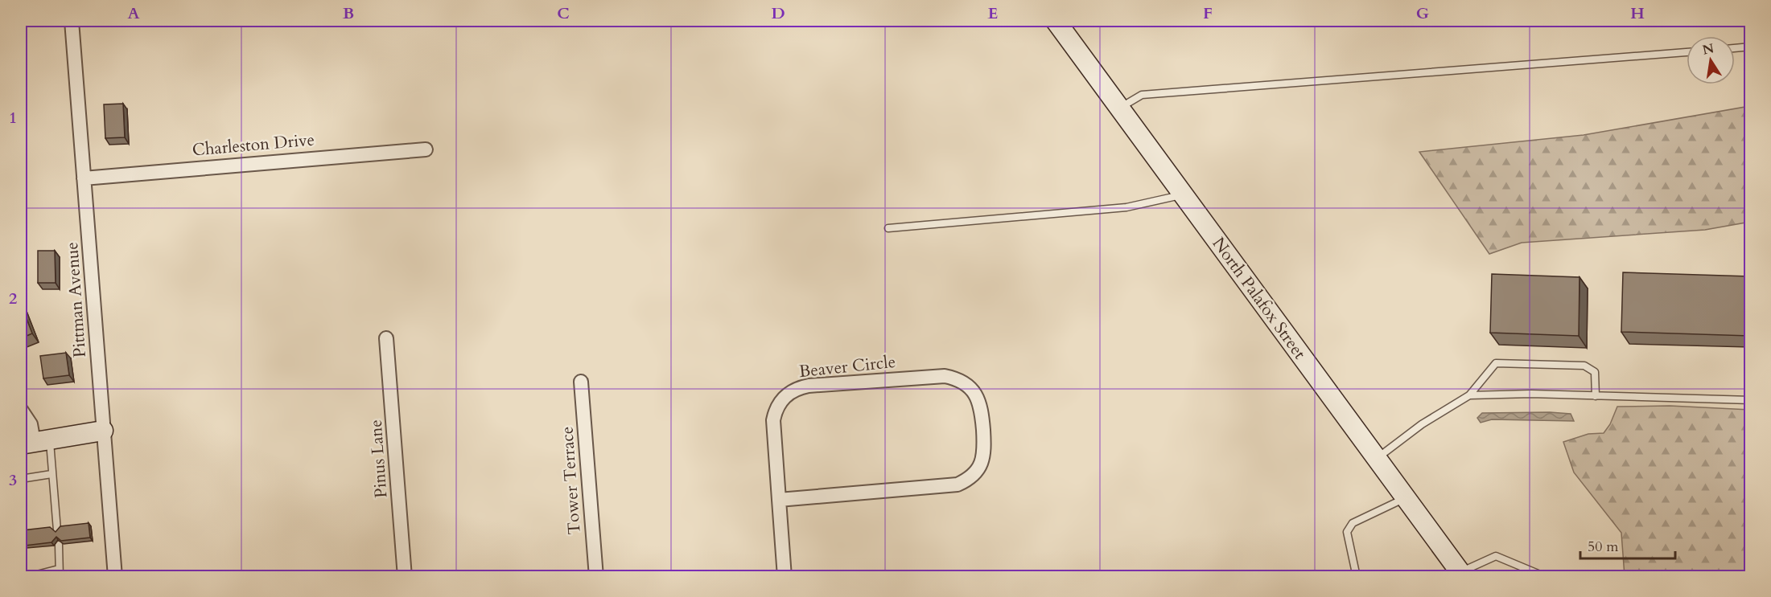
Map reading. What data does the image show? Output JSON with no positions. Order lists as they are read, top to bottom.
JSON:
{
  "streets": {
    "main road": ["North Palafox Street"],
    "street": [
      "Charleston Drive",
      "Pittman Avenue",
      "Beaver Circle",
      "Pinus Lane",
      "Tower Terrace"
    ]
  },
  "crossings": [
    ["Charleston Drive", "Pittman Avenue"]
  ],
  "scale_bar": "50 m",
  "north": "top",
  "grid": {
    "columns": [
      "A",
      "B",
      "C",
      "D",
      "E",
      "F",
      "G",
      "H"
    ],
    "rows": ["1", "2", "3"]
  }
}
